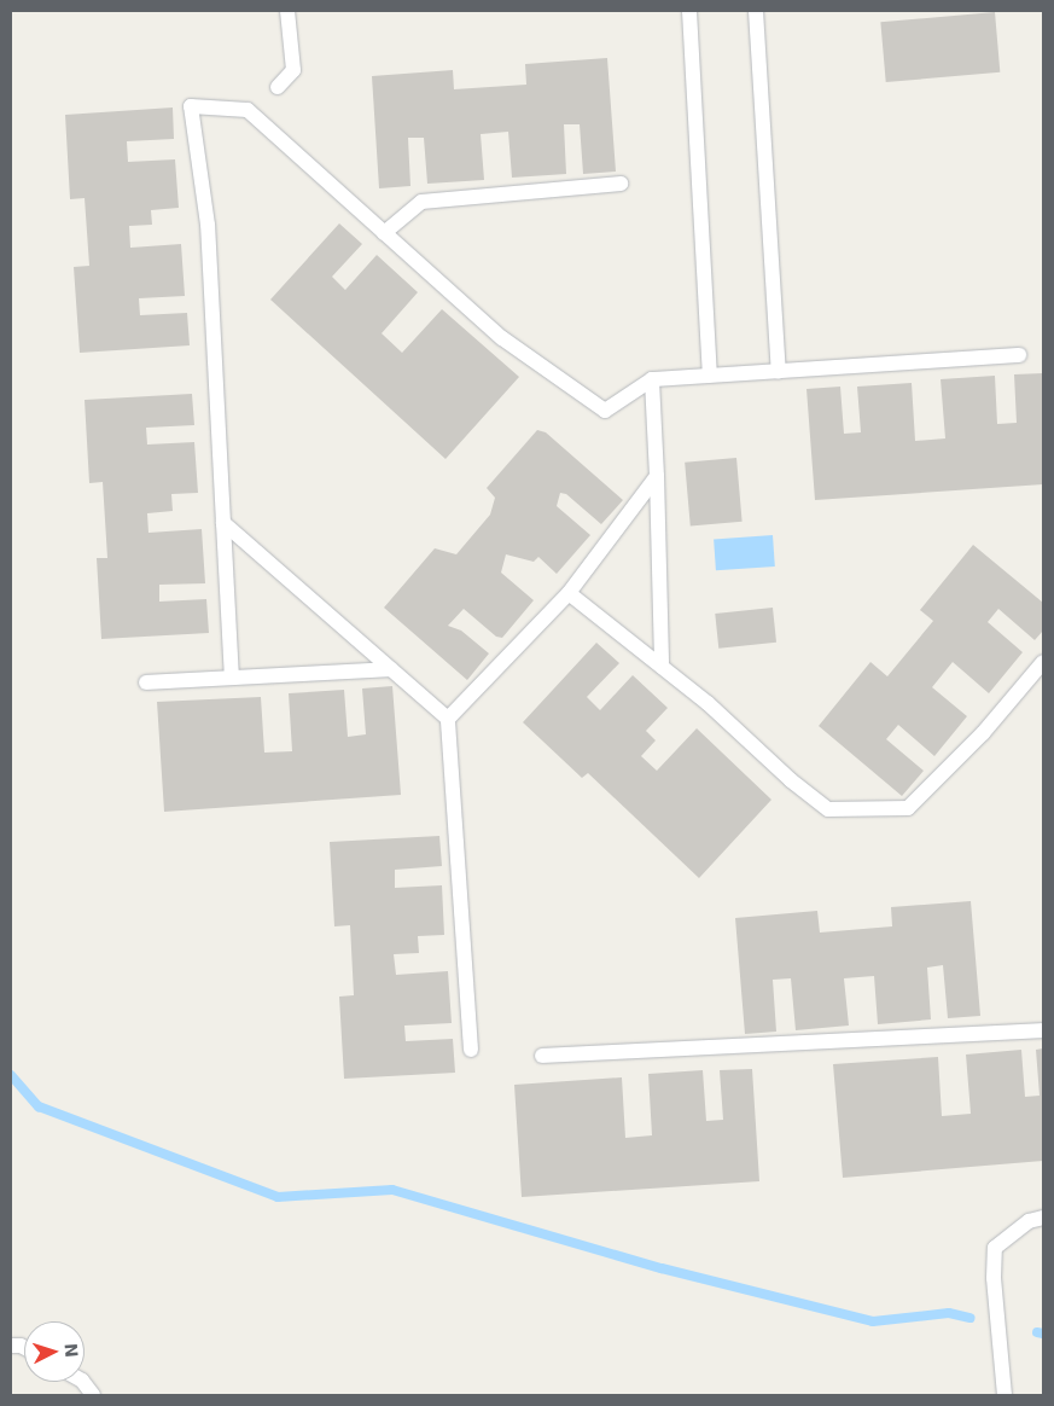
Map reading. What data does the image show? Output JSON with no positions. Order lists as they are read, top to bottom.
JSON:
{
  "north": "right"
}
